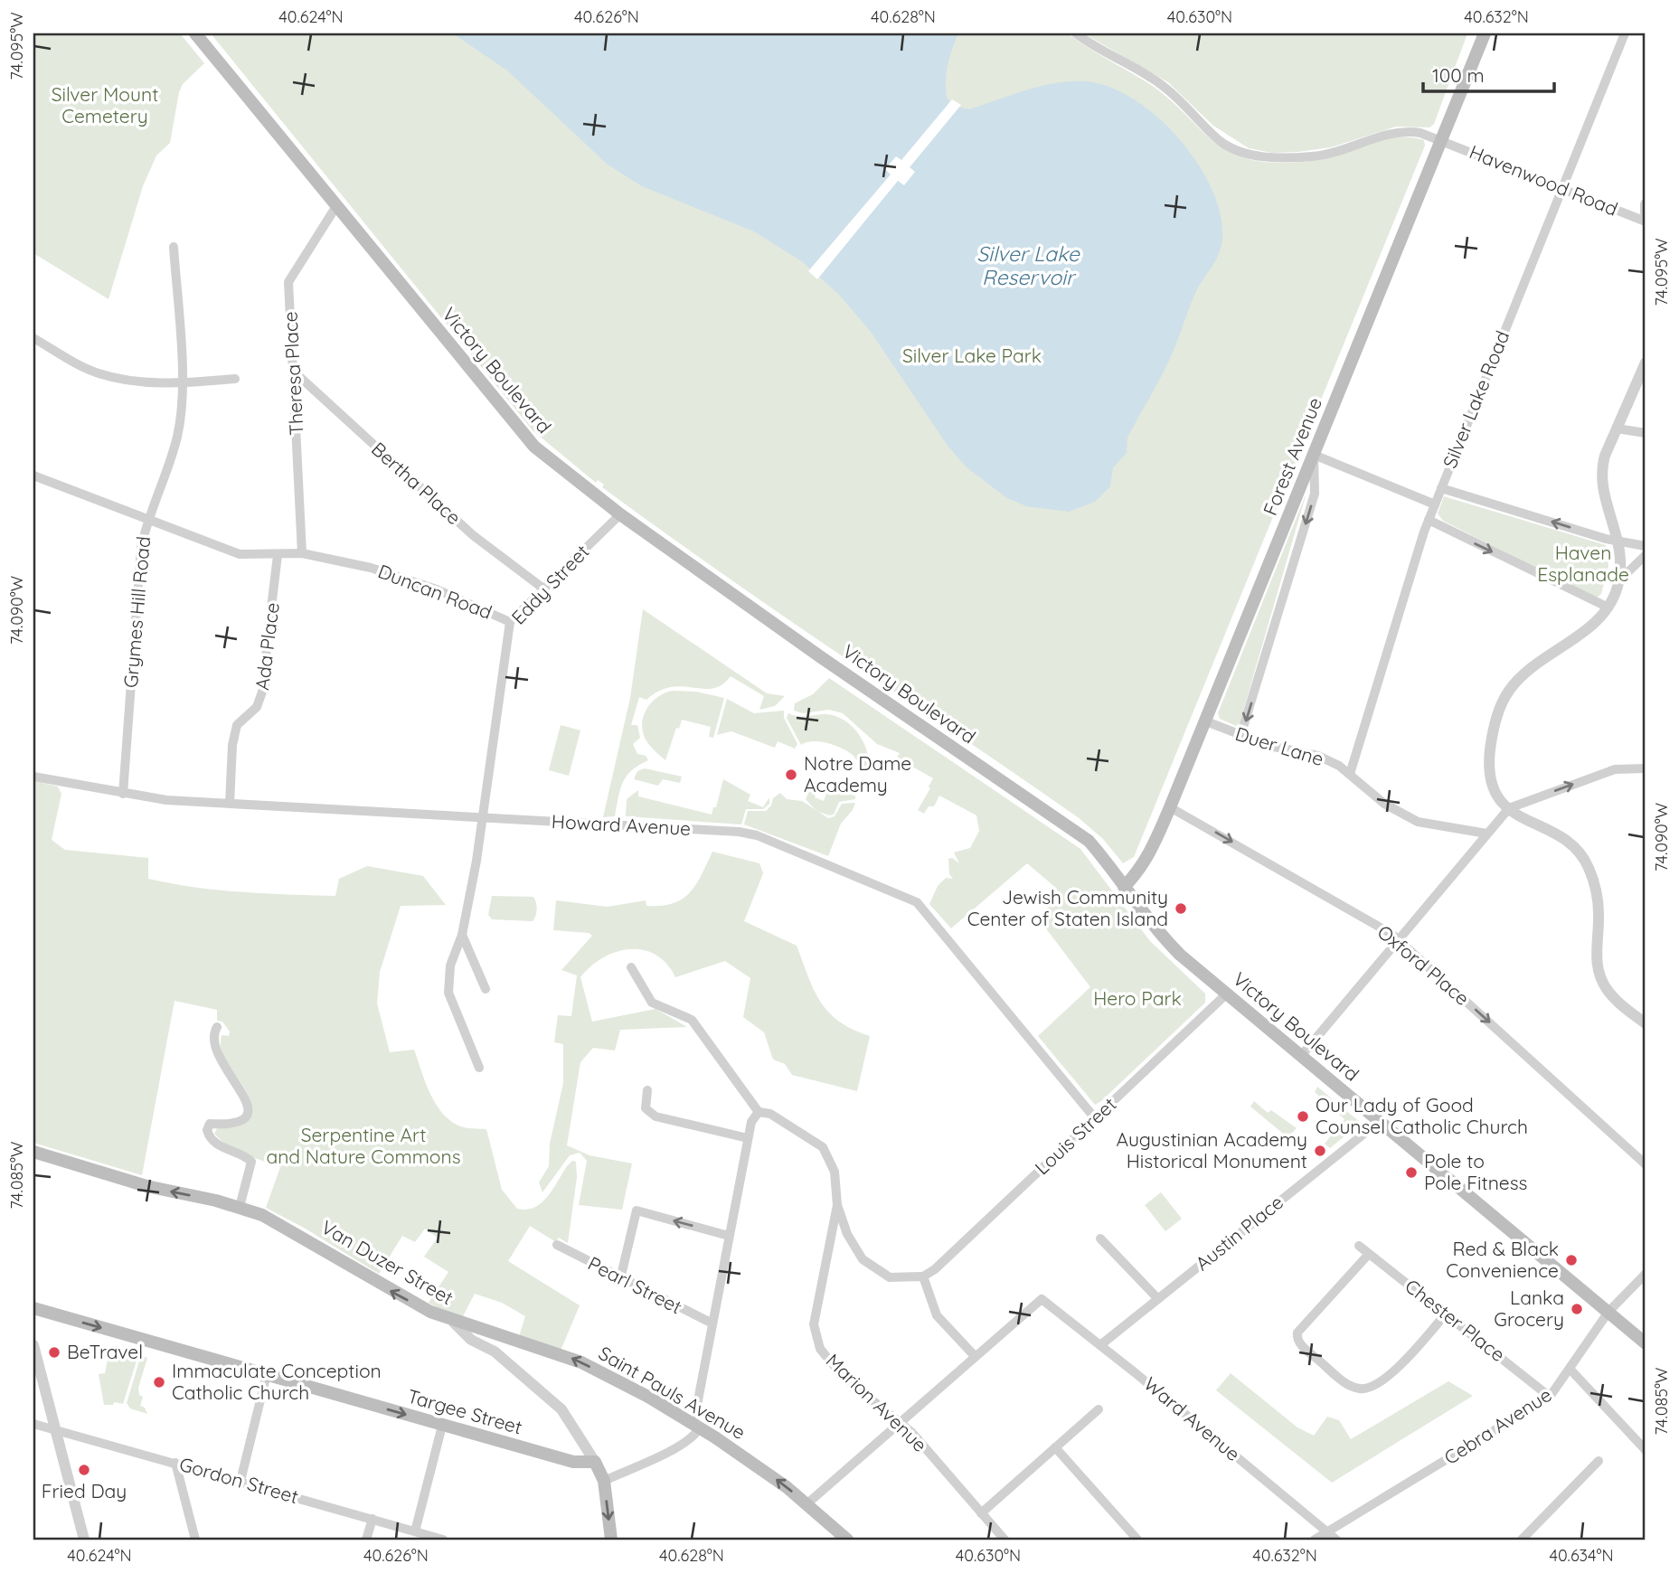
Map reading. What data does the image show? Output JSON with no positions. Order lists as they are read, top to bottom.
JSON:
{
  "streets": {
    "main road": [
      "Victory Boulevard",
      "Forest Avenue",
      "Van Duzer Street",
      "Saint Pauls Avenue",
      "Targee Street"
    ],
    "street": [
      "Havenwood Road",
      "Theresa Place",
      "Silver Lake Road",
      "Bertha Place",
      "Eddy Street",
      "Duncan Road",
      "Grymes Hill Road",
      "Ada Place",
      "Duer Lane",
      "Howard Avenue",
      "Oxford Place",
      "Louis Street",
      "Austin Place",
      "Pearl Street",
      "Chester Place",
      "Marion Avenue",
      "Ward Avenue",
      "Cebra Avenue",
      "Gordon Street"
    ]
  },
  "crossings": [
    ["Havenwood Road", "Silver Lake Road"],
    ["Havenwood Road", "Forest Avenue"],
    ["Victory Boulevard", "Theresa Place"],
    ["Victory Boulevard", "Forest Avenue"],
    ["Victory Boulevard", "Eddy Street"],
    ["Victory Boulevard", "Louis Street"],
    ["Victory Boulevard", "Austin Place"],
    ["Victory Boulevard", "Cebra Avenue"],
    ["Theresa Place", "Bertha Place"],
    ["Theresa Place", "Duncan Road"],
    ["Silver Lake Road", "Duer Lane"],
    ["Forest Avenue", "Duer Lane"],
    ["Forest Avenue", "Oxford Place"],
    ["Bertha Place", "Eddy Street"],
    ["Eddy Street", "Duncan Road"],
    ["Eddy Street", "Howard Avenue"],
    ["Duncan Road", "Grymes Hill Road"],
    ["Duncan Road", "Ada Place"],
    ["Grymes Hill Road", "Howard Avenue"],
    ["Ada Place", "Howard Avenue"],
    ["Howard Avenue", "Louis Street"],
    ["Austin Place", "Ward Avenue"],
    ["Van Duzer Street", "Saint Pauls Avenue"],
    ["Van Duzer Street", "Targee Street"],
    ["Chester Place", "Cebra Avenue"],
    ["Ward Avenue", "Cebra Avenue"]
  ],
  "one_way": [
    "Oxford Place",
    "Van Duzer Street",
    "Saint Pauls Avenue",
    "Targee Street"
  ],
  "water": ["Silver Lake Reservoir"],
  "parks": [
    "Silver Mount Cemetery",
    "Silver Lake Park",
    "Haven Esplanade",
    "Hero Park",
    "Serpentine Art and Nature Commons"
  ],
  "places": [
    "Notre Dame Academy",
    "Jewish Community Center of Staten Island",
    "Our Lady of Good Counsel Catholic Church",
    "Augustinian Academy Historical Monument",
    "Pole to Pole Fitness",
    "Red & Black Convenience",
    "Lanka Grocery",
    "BeTravel",
    "Immaculate Conception Catholic Church",
    "Fried Day"
  ],
  "scale_bar": "100 m",
  "coordinates": [
    "40.624°N",
    "40.626°N",
    "40.628°N",
    "40.630°N",
    "40.632°N",
    "74.095°W",
    "74.090°W",
    "74.085°W",
    "40.634°N"
  ]
}
